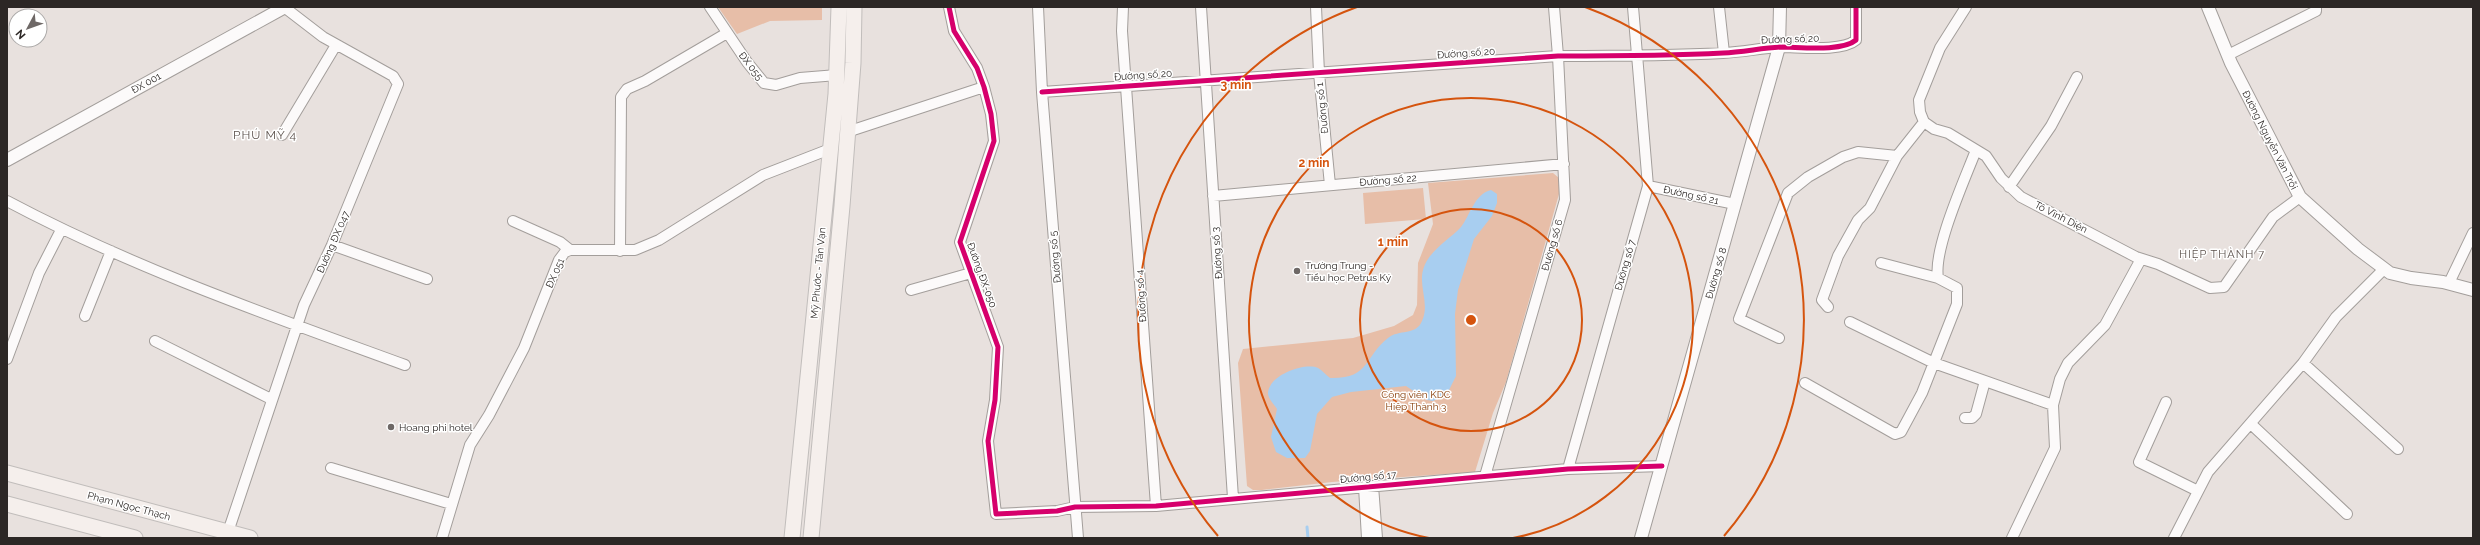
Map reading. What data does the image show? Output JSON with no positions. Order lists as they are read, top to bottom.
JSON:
{
  "streets": {
    "main road": ["Mỹ Phước - Tân Vạn", "Phạm Ngọc Thạch"],
    "street": [
      "Đường số 20",
      "ĐX 055",
      "ĐX 001",
      "Đường số 1",
      "Đường Nguyễn Văn Trỗi",
      "Đường số 22",
      "Đường số 21",
      "Tô Vĩnh Diện",
      "Đường ĐX 047",
      "Đường số 6",
      "Đường số 3",
      "Đường số 5",
      "Đường số 7",
      "ĐX 051",
      "Đường số 8",
      "Đường ĐX-050",
      "Đường số 4",
      "Đường số 17"
    ]
  },
  "crossings": [
    ["Đường số 20", "Đường số 1"],
    ["Đường số 20", "Đường số 6"],
    ["Đường số 20", "Đường số 3"],
    ["Đường số 20", "Đường số 5"],
    ["Đường số 20", "Đường số 7"],
    ["Đường số 20", "Đường số 8"],
    ["Đường số 20", "Đường số 4"],
    ["ĐX 055", "Mỹ Phước - Tân Vạn"],
    ["ĐX 001", "Đường ĐX 047"],
    ["Đường số 1", "Đường số 22"],
    ["Đường Nguyễn Văn Trỗi", "Tô Vĩnh Diện"],
    ["Đường số 22", "Đường số 6"],
    ["Đường số 22", "Đường số 3"],
    ["Đường số 21", "Đường số 7"],
    ["Đường số 21", "Đường số 8"],
    ["Đường ĐX 047", "Phạm Ngọc Thạch"],
    ["Đường số 6", "Đường số 17"],
    ["Đường số 3", "Đường số 17"],
    ["Đường số 5", "Đường số 17"],
    ["Đường số 7", "Đường số 17"],
    ["ĐX 051", "Mỹ Phước - Tân Vạn"],
    ["Đường số 8", "Đường số 17"],
    ["Đường ĐX-050", "Đường số 17"],
    ["Đường số 4", "Đường số 17"]
  ],
  "districts": ["PHÚ MỸ 4", "HIỆP THÀNH 7"],
  "parks": ["Công viên KDC Hiệp Thành 3"],
  "places": ["Trường Trung - Tiểu học Petrus Ký", "Hoang phi hotel"],
  "north": "bottom left",
  "rings": ["3 min", "2 min", "1 min"]
}
